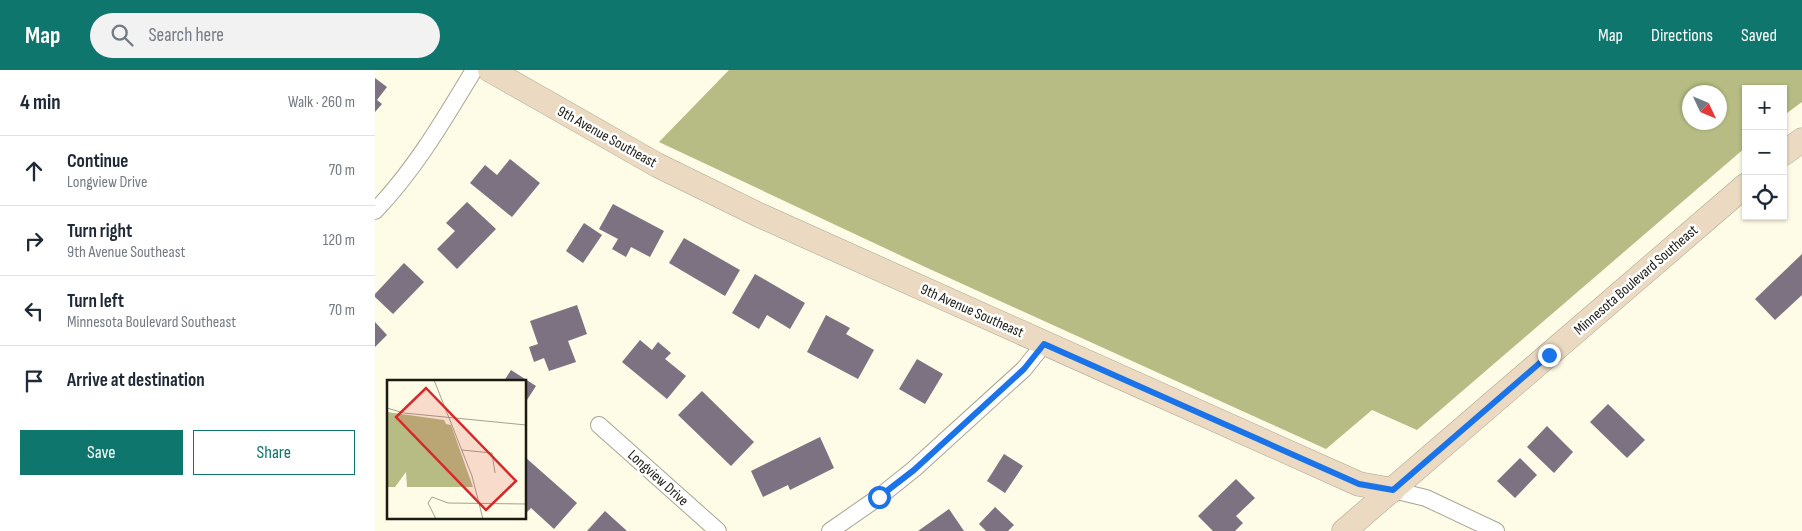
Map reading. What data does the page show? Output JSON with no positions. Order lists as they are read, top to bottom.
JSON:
{
  "streets": {
    "street": ["9th Avenue Southeast", "Minnesota Boulevard Southeast", "Longview Drive"]
  },
  "crossings": [
    ["9th Avenue Southeast", "Minnesota Boulevard Southeast"]
  ],
  "north": "bottom right",
  "page": {
    "header": "Map",
    "search": "Search here",
    "nav": ["Map", "Directions", "Saved"],
    "heading": ["4 min", "Walk · 260 m"],
    "map_buttons": ["+", "−"],
    "list": [
      ["Continue", "Longview Drive", "70 m"],
      ["Turn right", "9th Avenue Southeast", "120 m"],
      ["Turn left", "Minnesota Boulevard Southeast", "70 m"],
      "Arrive at destination"
    ],
    "buttons": ["Save", "Share"]
  }
}
